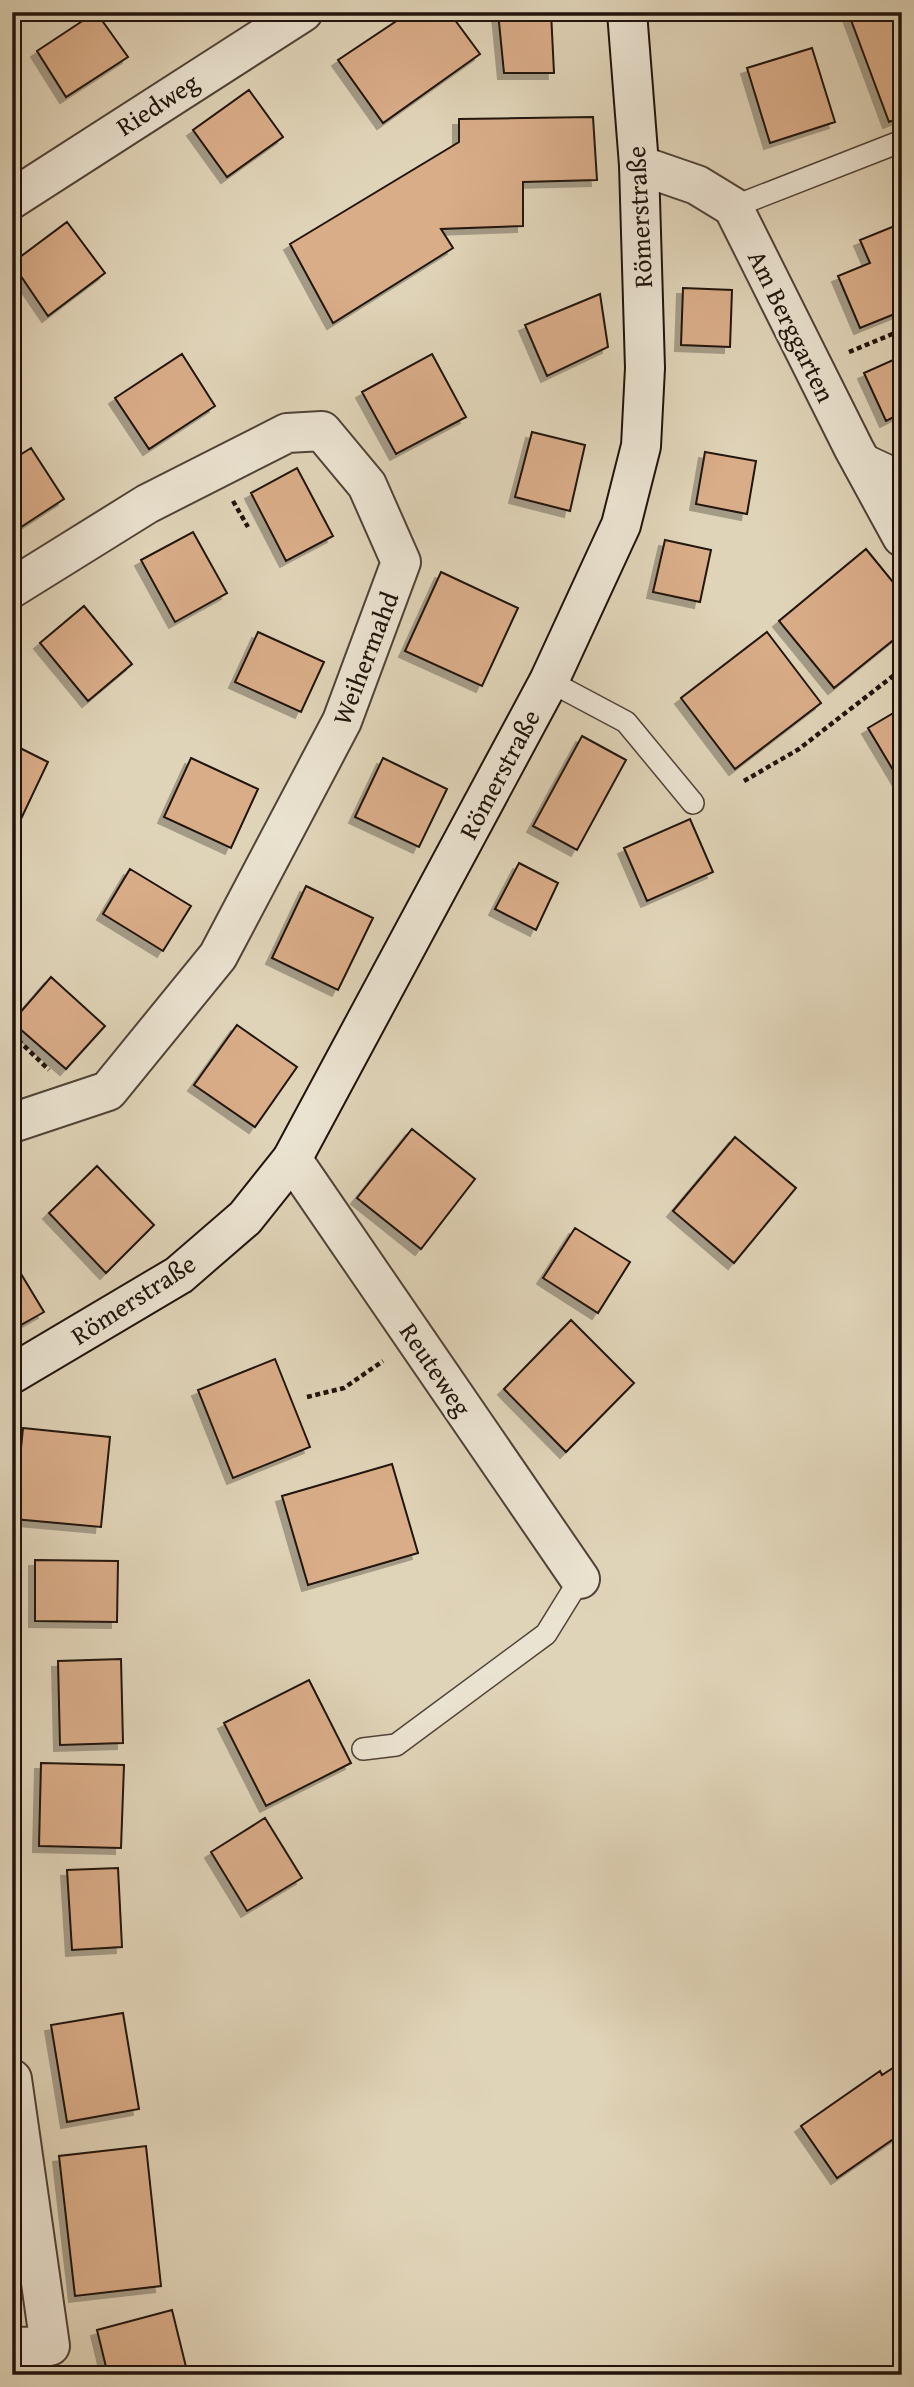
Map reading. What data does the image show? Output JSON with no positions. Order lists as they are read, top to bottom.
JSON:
{
  "streets": {
    "street": [
      "Riedweg",
      "Römerstraße",
      "Am Berggarten",
      "Weihermahd",
      "Reuteweg"
    ]
  },
  "crossings": [
    ["Römerstraße", "Reuteweg"]
  ]
}
